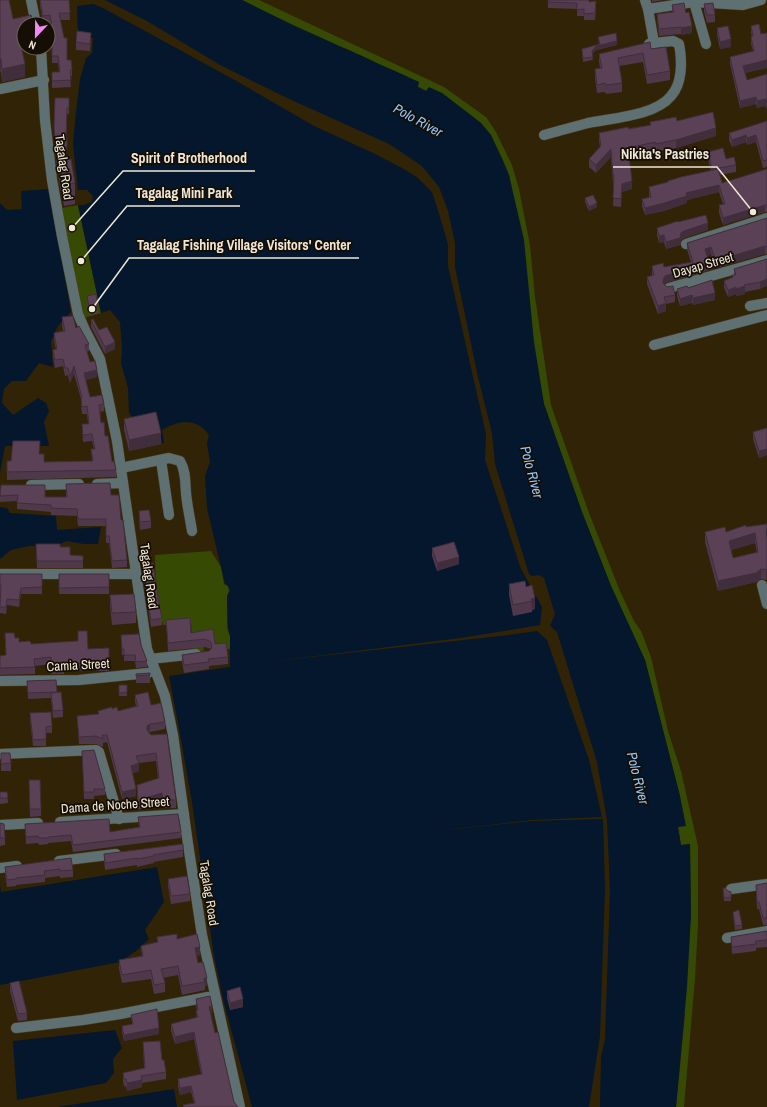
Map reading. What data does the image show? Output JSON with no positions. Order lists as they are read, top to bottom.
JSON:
{
  "streets": {
    "street": [
      "Tagalag Road",
      "Dayap Street",
      "Camia Street",
      "Dama de Noche Street"
    ]
  },
  "crossings": [
    ["Tagalag Road", "Camia Street"],
    ["Tagalag Road", "Dama de Noche Street"]
  ],
  "water": ["Polo River"],
  "places": [
    "Nikita's Pastries",
    "Spirit of Brotherhood",
    "Tagalag Mini Park",
    "Tagalag Fishing Village Visitors' Center"
  ],
  "north": "bottom"
}
